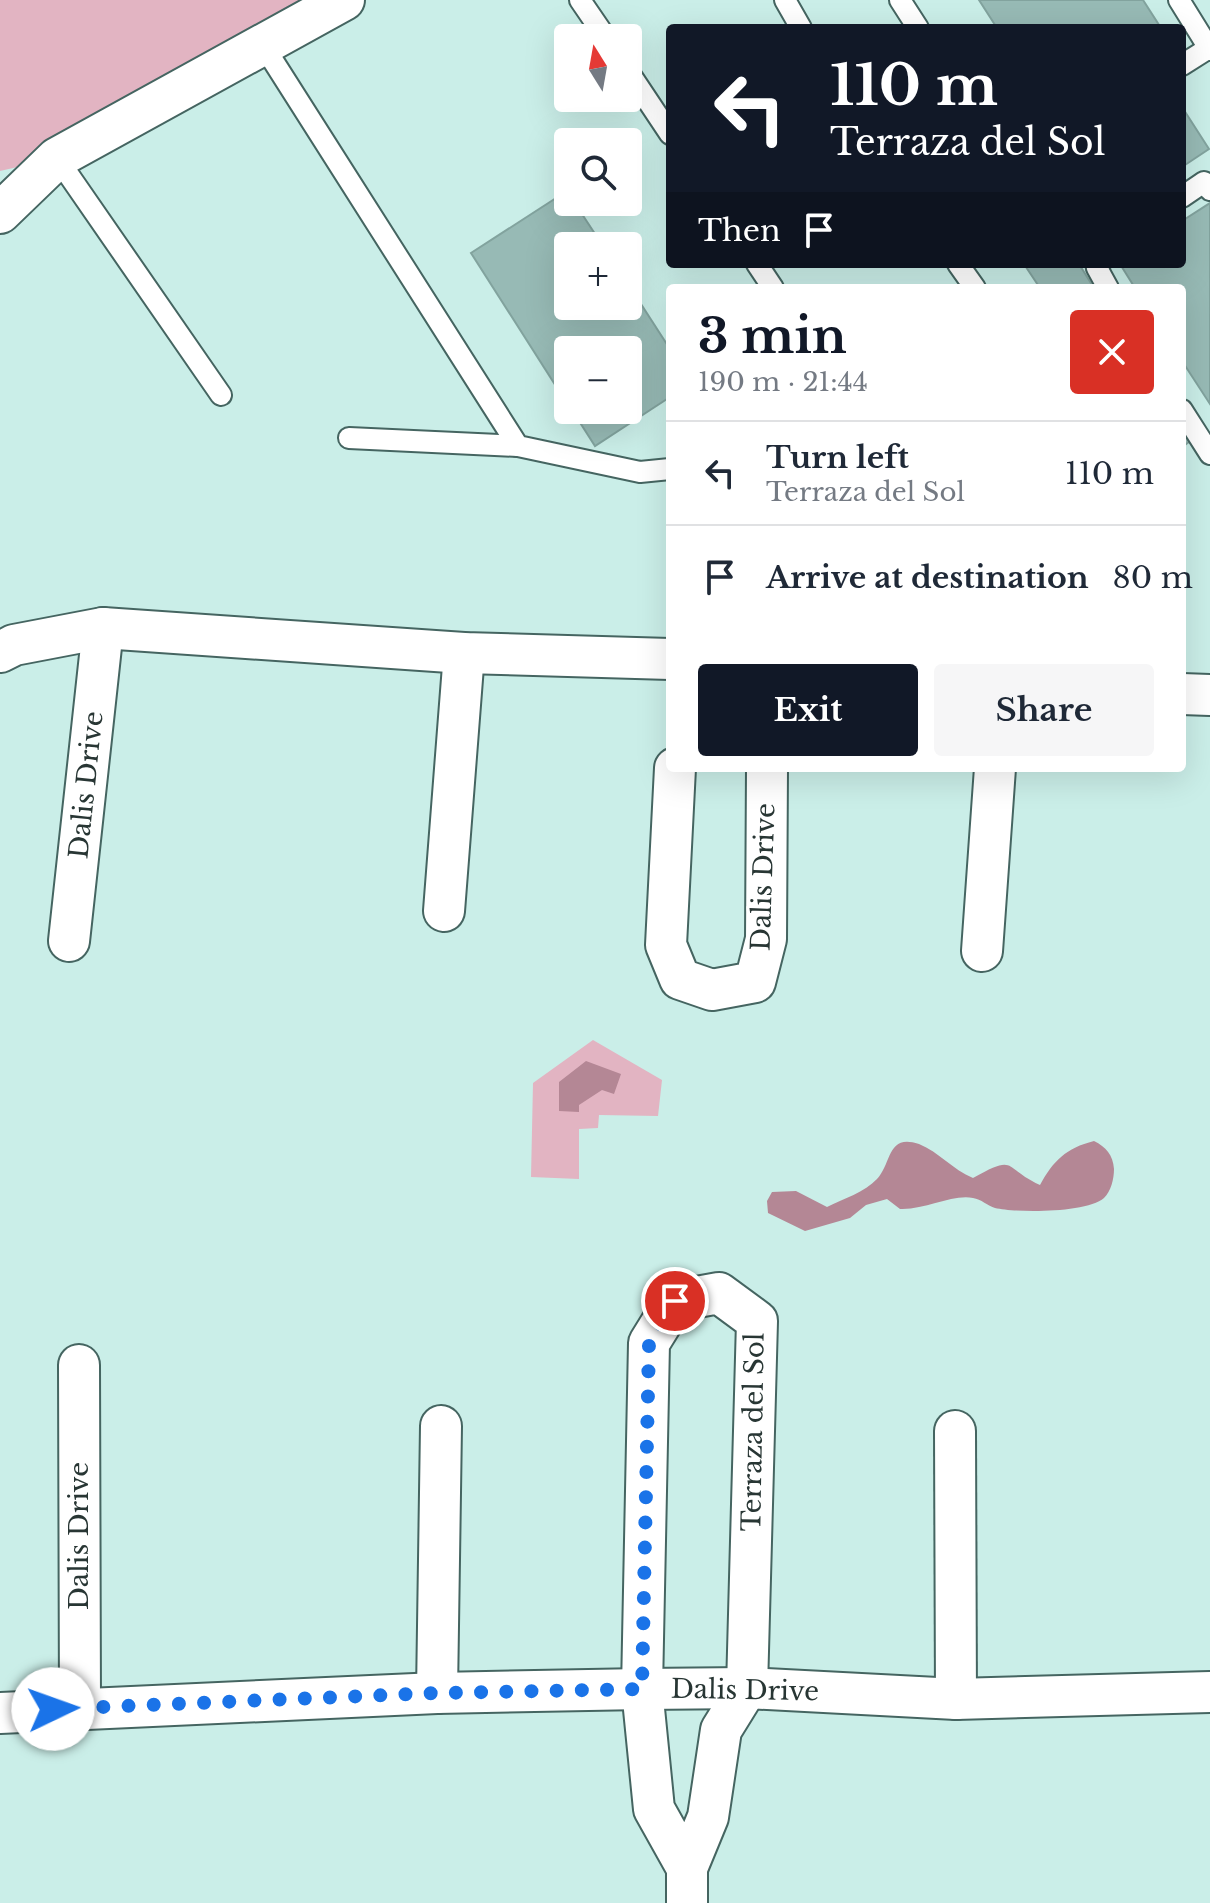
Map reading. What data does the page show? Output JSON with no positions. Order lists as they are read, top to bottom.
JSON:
{
  "streets": {
    "street": ["Dalis Drive", "Terraza del Sol"]
  },
  "crossings": [
    ["Dalis Drive", "Terraza del Sol"]
  ],
  "north": "top",
  "page": {
    "map_buttons": ["+", "−"],
    "turn": ["110 m", "Terraza del Sol"],
    "then": "Then",
    "heading": ["3 min", "190 m · 21:44"],
    "list": [
      {
        "name": "Turn left",
        "note": "Terraza del Sol",
        "value": "110 m"
      },
      {
        "name": "Arrive at destination",
        "value": "80 m"
      }
    ],
    "buttons": ["Exit", "Share"]
  }
}
